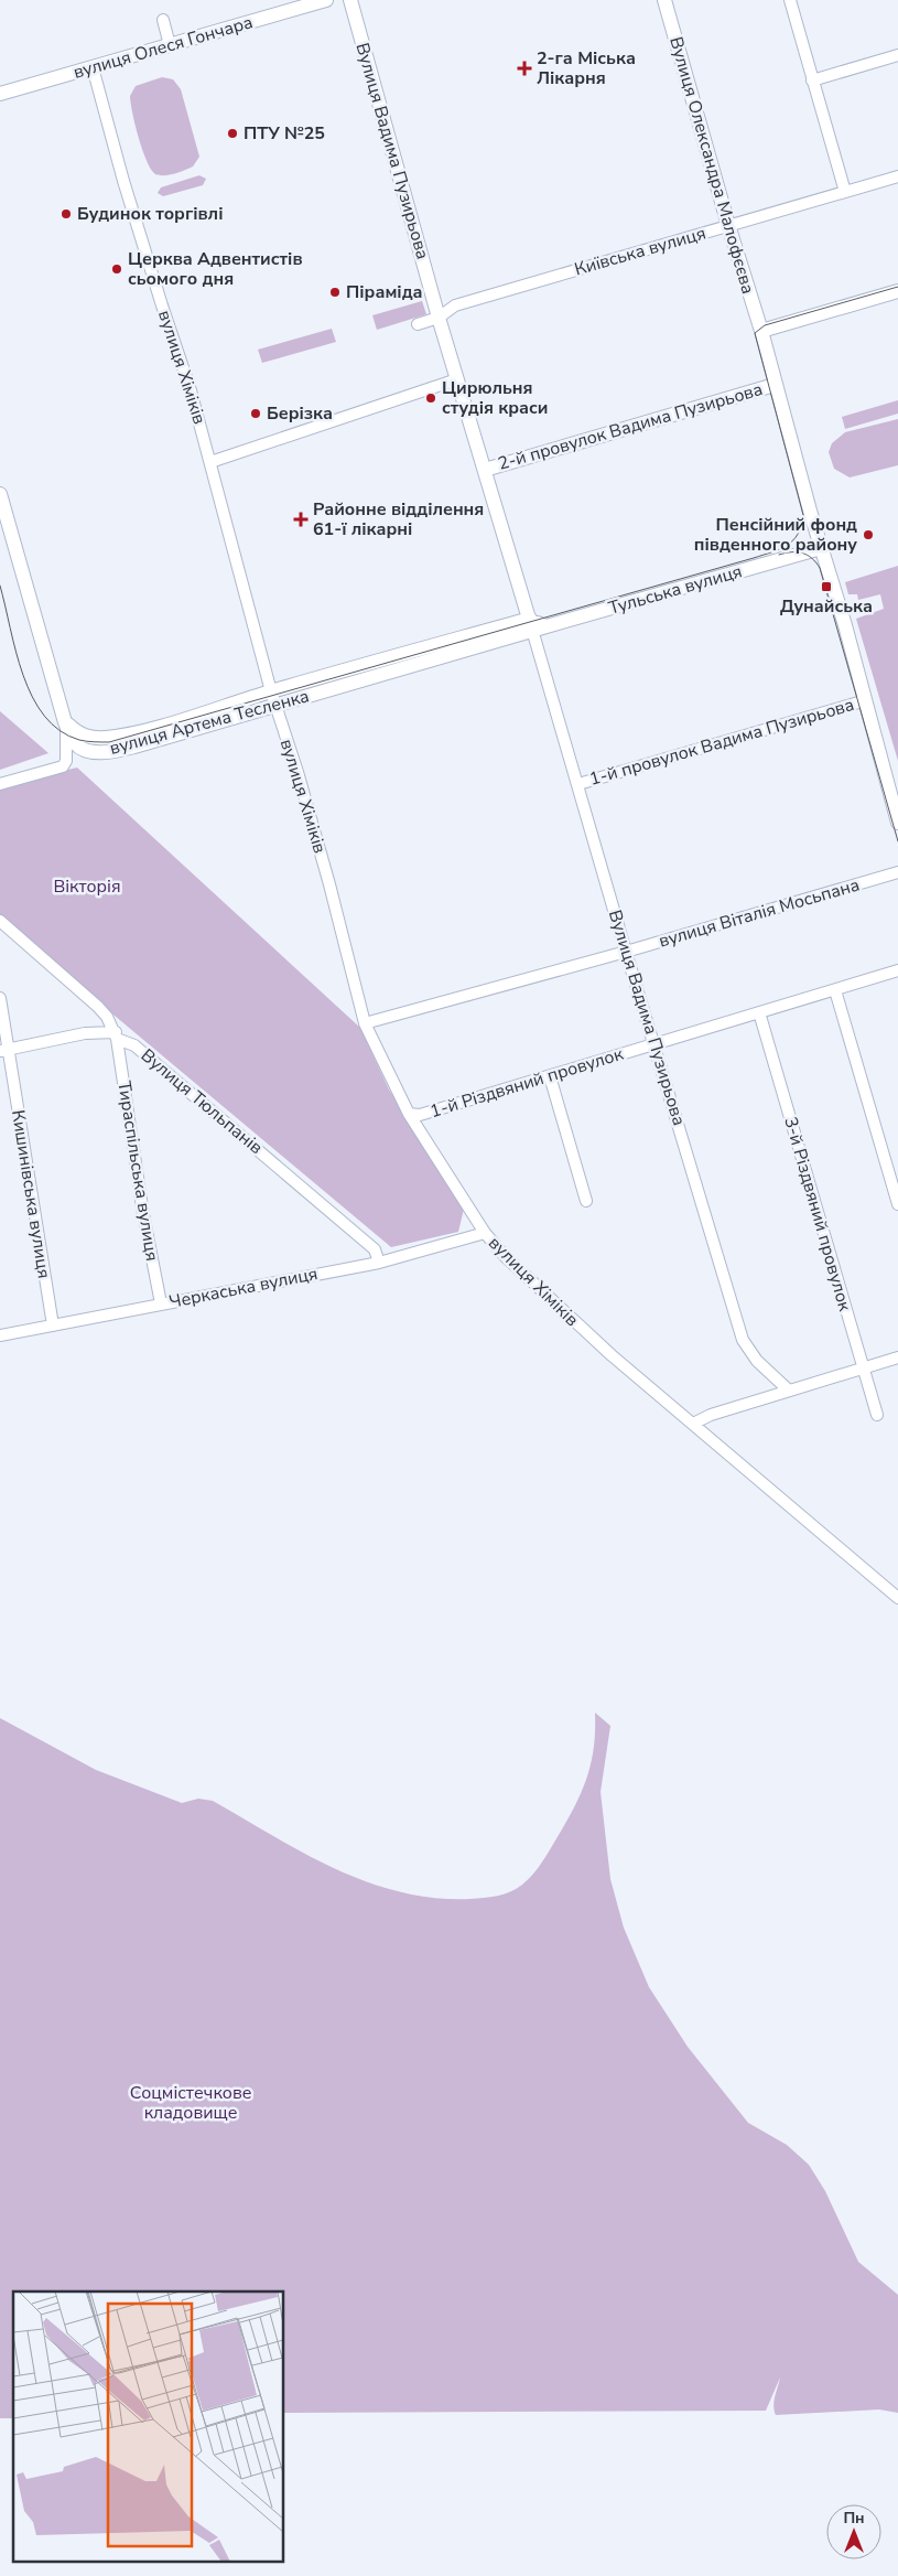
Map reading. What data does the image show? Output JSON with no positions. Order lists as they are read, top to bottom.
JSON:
{
  "streets": {
    "street": [
      "вулиця Олеся Гончара",
      "Вулиця Вадима Пузирьова",
      "Вулиця Олександра Малофєєва",
      "Київська вулиця",
      "вулиця Хіміків",
      "2-й провулок Вадима Пузирьова",
      "Тульська вулиця",
      "вулиця Артема Тесленка",
      "1-й провулок Вадима Пузирьова",
      "вулиця Віталія Мосьпана",
      "1-й Різдвяний провулок",
      "Вулиця Тюльпанів",
      "Тираспільська вулиця",
      "Кишинівська вулиця",
      "3-й Різдвяний провулок",
      "Черкаська вулиця"
    ]
  },
  "crossings": [
    ["вулиця Олеся Гончара", "вулиця Хіміків"],
    ["Вулиця Вадима Пузирьова", "Київська вулиця"],
    ["Вулиця Вадима Пузирьова", "2-й провулок Вадима Пузирьова"],
    ["Вулиця Вадима Пузирьова", "Тульська вулиця"],
    ["Вулиця Вадима Пузирьова", "вулиця Артема Тесленка"],
    ["Вулиця Вадима Пузирьова", "1-й провулок Вадима Пузирьова"],
    ["Вулиця Вадима Пузирьова", "вулиця Віталія Мосьпана"],
    ["Вулиця Вадима Пузирьова", "1-й Різдвяний провулок"],
    ["Вулиця Олександра Малофєєва", "Київська вулиця"],
    ["вулиця Хіміків", "вулиця Артема Тесленка"],
    ["вулиця Хіміків", "вулиця Віталія Мосьпана"],
    ["вулиця Хіміків", "1-й Різдвяний провулок"],
    ["вулиця Хіміків", "Черкаська вулиця"],
    ["Тульська вулиця", "вулиця Артема Тесленка"],
    ["1-й Різдвяний провулок", "3-й Різдвяний провулок"],
    ["Вулиця Тюльпанів", "Тираспільська вулиця"],
    ["Вулиця Тюльпанів", "Черкаська вулиця"],
    ["Тираспільська вулиця", "Черкаська вулиця"],
    ["Кишинівська вулиця", "Черкаська вулиця"]
  ],
  "parks": ["Вікторія", "Соцмістечкове кладовище"],
  "places": {
    "health": ["2-га Міська Лікарня", "Районне відділення 61-ї лікарні"],
    "other": [
      "ПТУ №25",
      "Будинок торгівлі",
      "Церква Адвентистів сьомого дня",
      "Піраміда",
      "Цирюльня студія краси",
      "Берізка",
      "Пенсійний фонд південного району"
    ],
    "transit": ["Дунайська"]
  },
  "north": "top"
}
